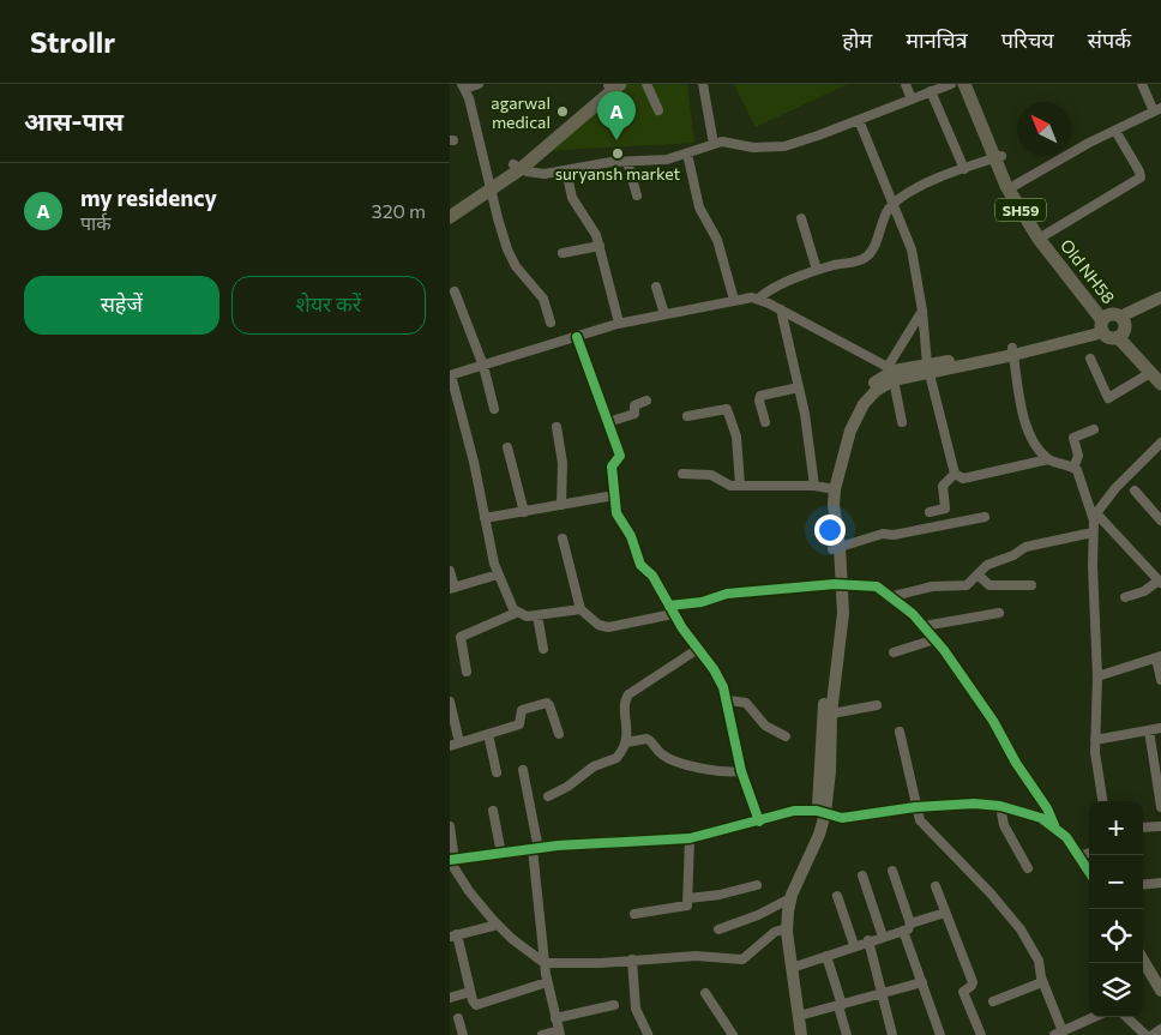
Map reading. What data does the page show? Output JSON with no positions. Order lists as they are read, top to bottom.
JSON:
{
  "streets": {
    "main road": ["SH59", "Old NH58"]
  },
  "places": ["agarwal medical", "suryansh market"],
  "north": "top left",
  "page": {
    "header": "Strollr",
    "nav": [
      "होम",
      "मानचित्र",
      "परिचय",
      "संपर्क"
    ],
    "heading": "आस-पास",
    "pins": "A",
    "list": [
      {
        "mark": "A",
        "name": "my residency",
        "note": "पार्क",
        "value": "320 m"
      }
    ],
    "buttons": ["सहेजें", "शेयर करें"],
    "map_buttons": ["+", "−"]
  }
}
